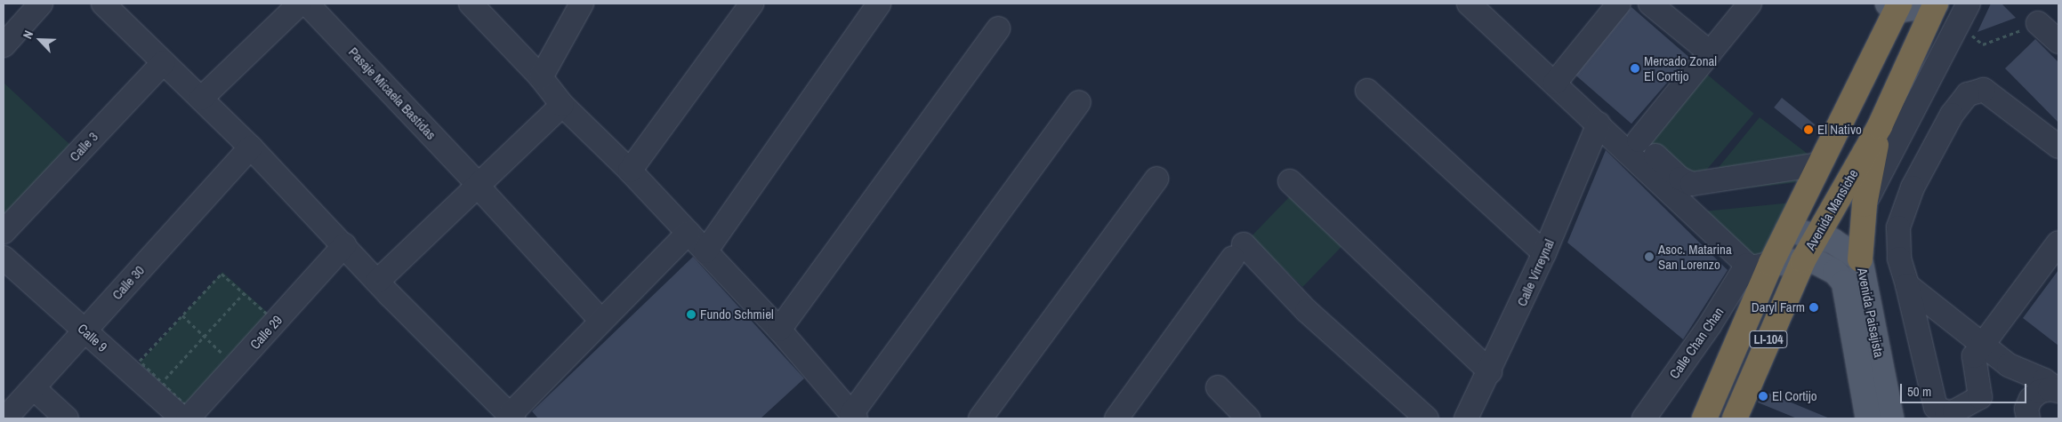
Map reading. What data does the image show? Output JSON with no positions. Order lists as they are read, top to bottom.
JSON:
{
  "streets": {
    "highway": ["Avenida Mansiche", "LI-104"],
    "main road": ["Avenida Paisajista"],
    "street": [
      "Pasaje Micaela Bastidas",
      "Calle 3",
      "Calle Virreynal",
      "Calle 30",
      "Calle 29",
      "Calle 9",
      "Calle Chan Chan"
    ]
  },
  "crossings": [
    ["Avenida Mansiche", "Avenida Paisajista"],
    ["Calle 30", "Calle 9"]
  ],
  "places": [
    "Mercado Zonal El Cortijo",
    "El Nativo",
    "Asoc. Matarina San Lorenzo",
    "Daryl Farm",
    "Fundo Schmiel",
    "El Cortijo"
  ],
  "scale_bar": "50 m",
  "north": "top left"
}
